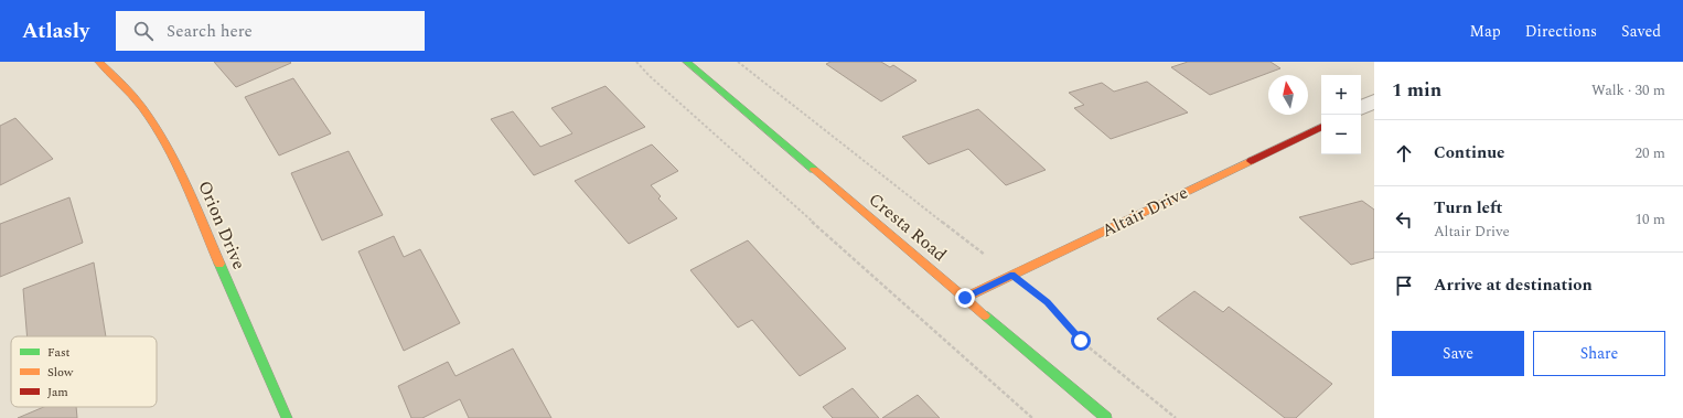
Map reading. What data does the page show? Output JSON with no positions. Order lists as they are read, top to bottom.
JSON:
{
  "streets": {
    "street": ["Altair Drive", "Orion Drive", "Cresta Road"]
  },
  "crossings": [
    ["Altair Drive", "Cresta Road"]
  ],
  "legend": ["Fast", "Slow", "Jam"],
  "north": "top",
  "page": {
    "header": "Atlasly",
    "search": "Search here",
    "nav": ["Map", "Directions", "Saved"],
    "heading": ["1 min", "Walk · 30 m"],
    "map_buttons": ["+", "−"],
    "list": [
      ["Continue", "20 m"],
      ["Turn left", "Altair Drive", "10 m"],
      "Arrive at destination"
    ],
    "buttons": ["Save", "Share"]
  }
}
